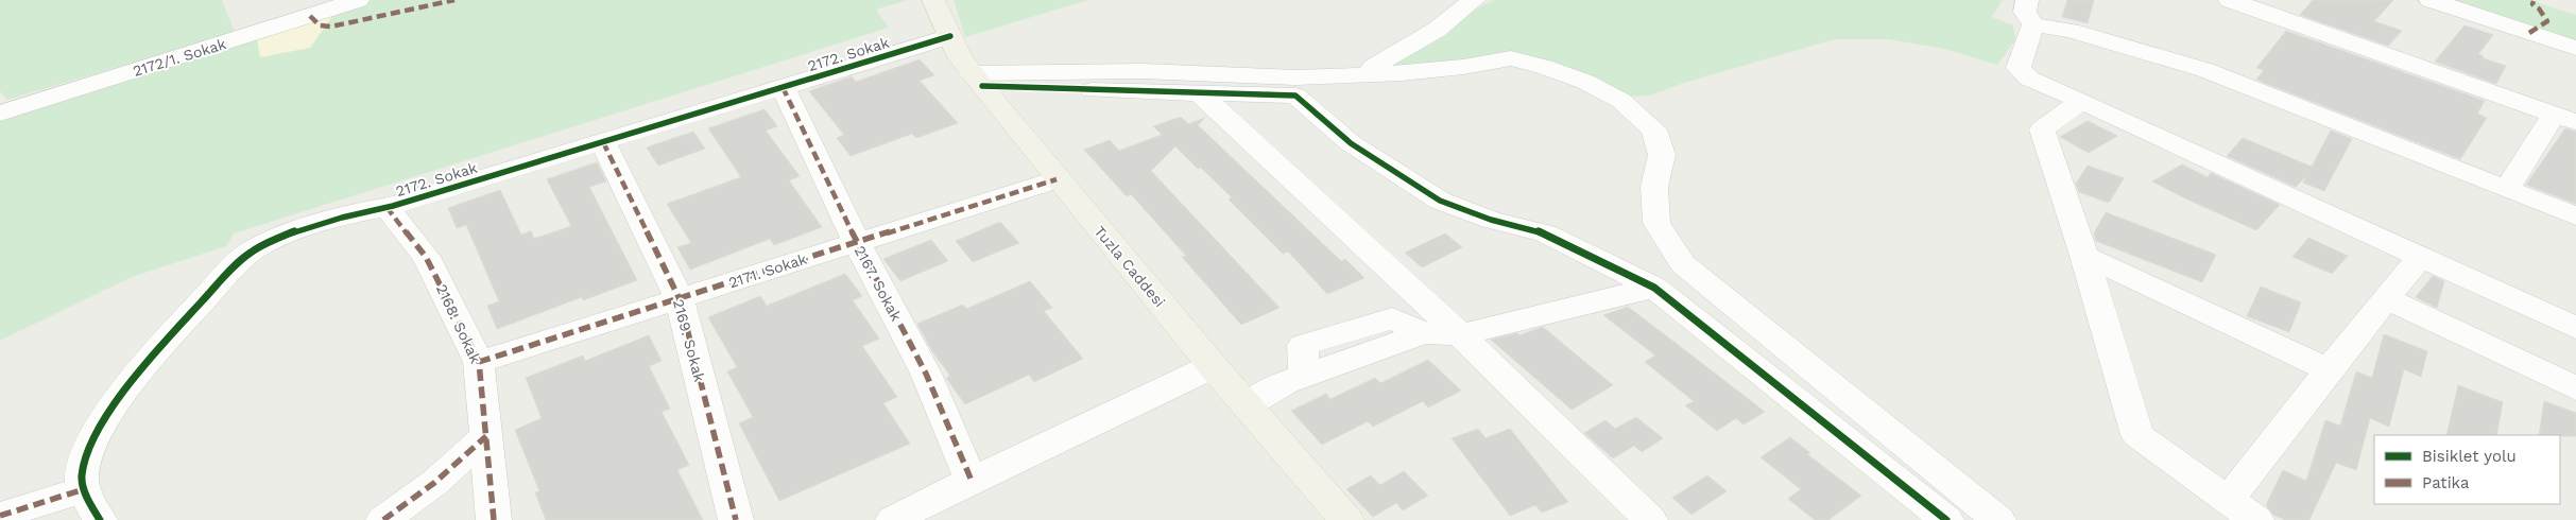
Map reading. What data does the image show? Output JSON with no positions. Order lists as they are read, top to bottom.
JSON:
{
  "streets": {
    "main road": ["Tuzla Caddesi"],
    "street": [
      "2172. Sokak",
      "2172/1. Sokak",
      "2171. Sokak",
      "2167. Sokak",
      "2168. Sokak",
      "2169. Sokak"
    ]
  },
  "crossings": [
    ["2172. Sokak", "Tuzla Caddesi"],
    ["2172. Sokak", "2167. Sokak"],
    ["2172. Sokak", "2168. Sokak"],
    ["2172. Sokak", "2169. Sokak"],
    ["Tuzla Caddesi", "2171. Sokak"],
    ["2171. Sokak", "2167. Sokak"],
    ["2171. Sokak", "2168. Sokak"],
    ["2171. Sokak", "2169. Sokak"]
  ],
  "legend": ["Bisiklet yolu", "Patika"]
}
